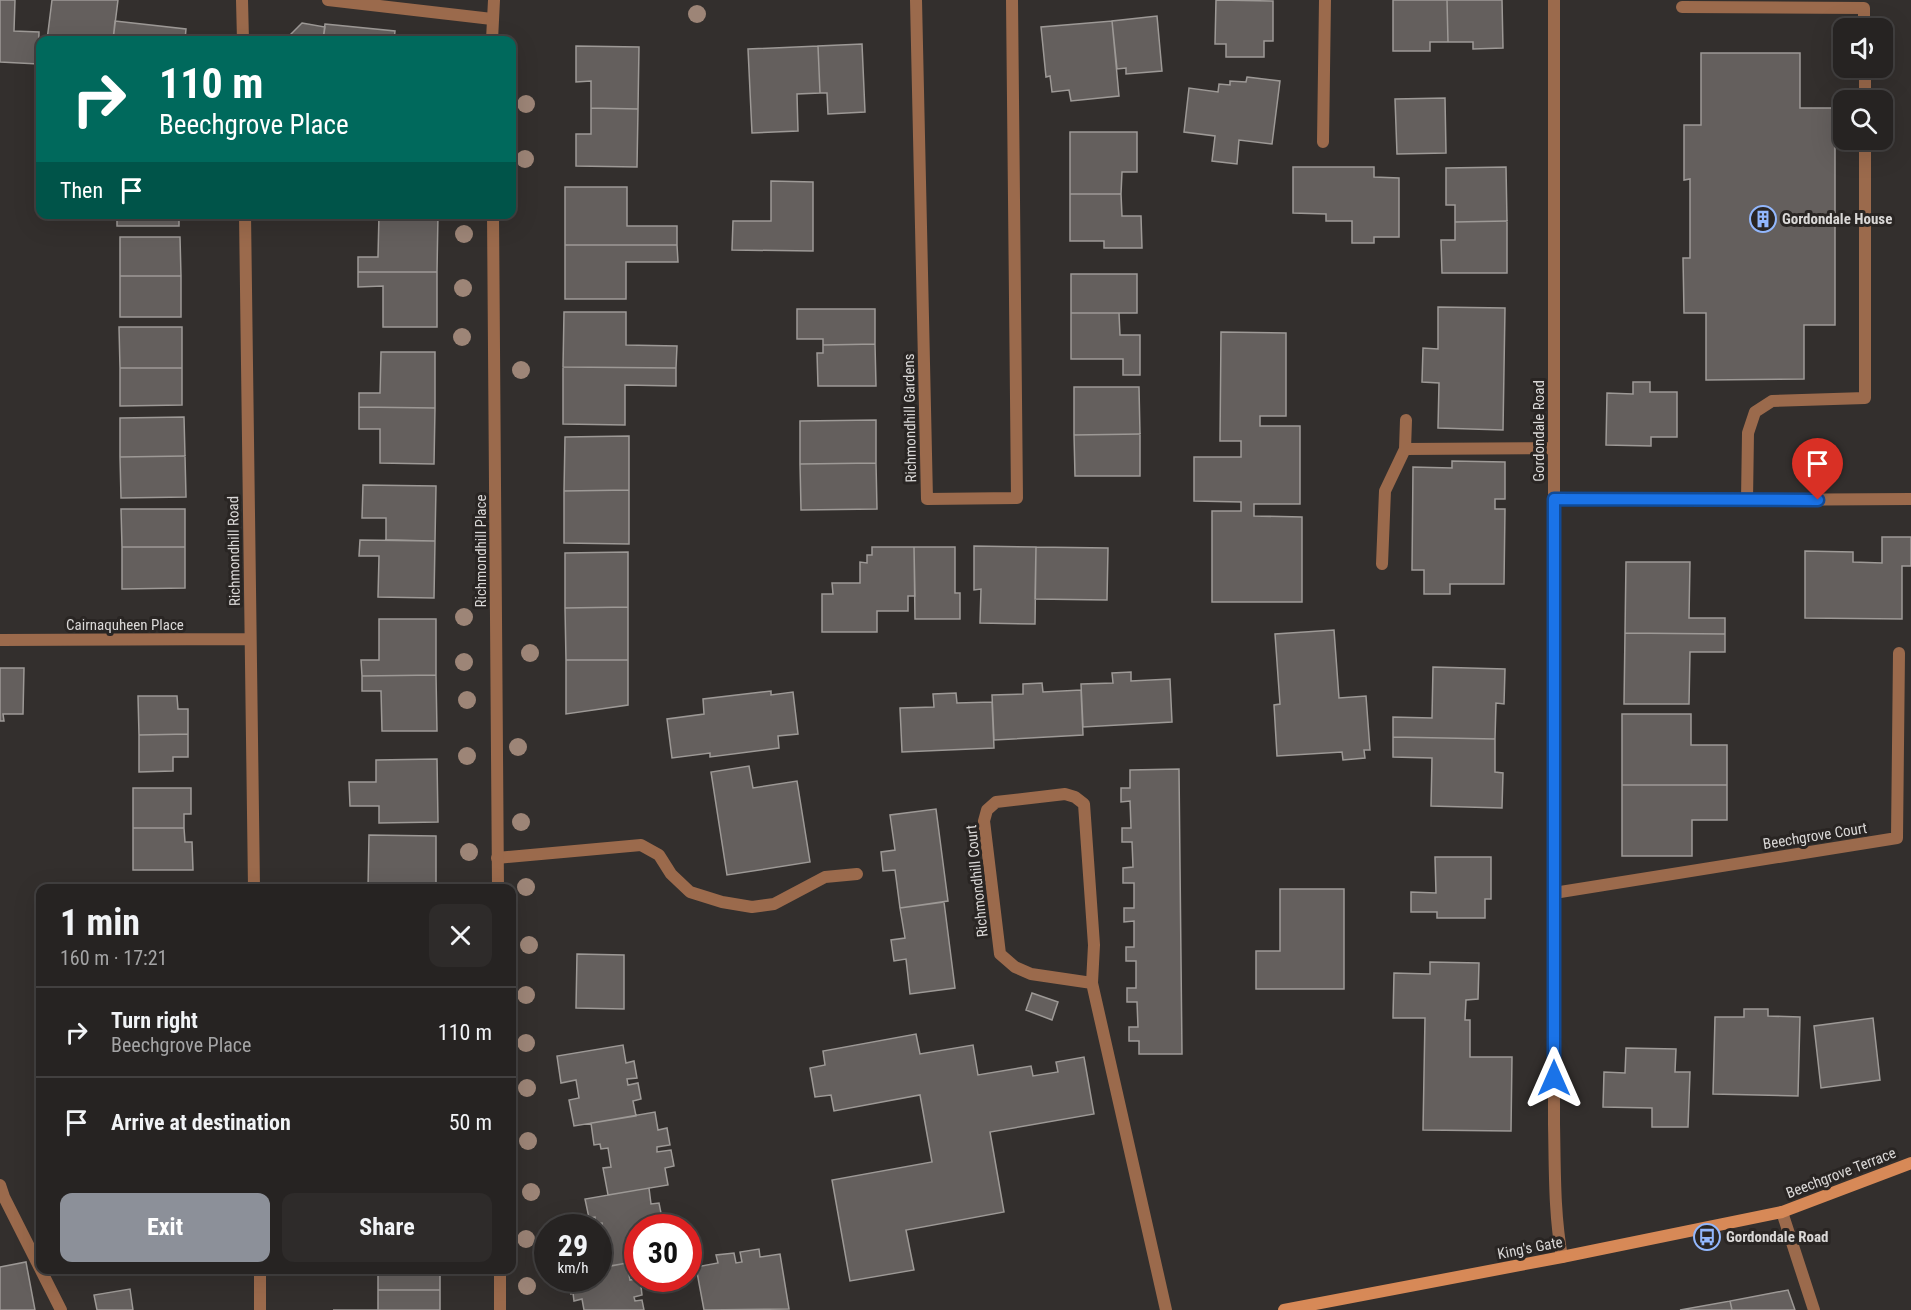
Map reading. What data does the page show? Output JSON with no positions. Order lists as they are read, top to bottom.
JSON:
{
  "streets": {
    "street": [
      "Richmondhill Gardens",
      "Gordondale Road",
      "Richmondhill Road",
      "Richmondhill Place",
      "Cairnaquheen Place",
      "Beechgrove Court",
      "Richmondhill Court",
      "Beechgrove Terrace",
      "King's Gate"
    ]
  },
  "crossings": [
    ["Gordondale Road", "Beechgrove Court"],
    ["Gordondale Road", "King's Gate"],
    ["Richmondhill Road", "Cairnaquheen Place"],
    ["Beechgrove Terrace", "King's Gate"]
  ],
  "places": {
    "building": ["Gordondale House"],
    "bus stop": ["Gordondale Road"]
  },
  "page": {
    "turn": ["110 m", "Beechgrove Place"],
    "then": "Then",
    "heading": ["1 min", "160 m · 17:21"],
    "list": [
      {
        "name": "Turn right",
        "note": "Beechgrove Place",
        "value": "110 m"
      },
      {
        "name": "Arrive at destination",
        "value": "50 m"
      }
    ],
    "buttons": ["Exit", "Share"],
    "speed": "29 km/h",
    "limit": "30"
  }
}
